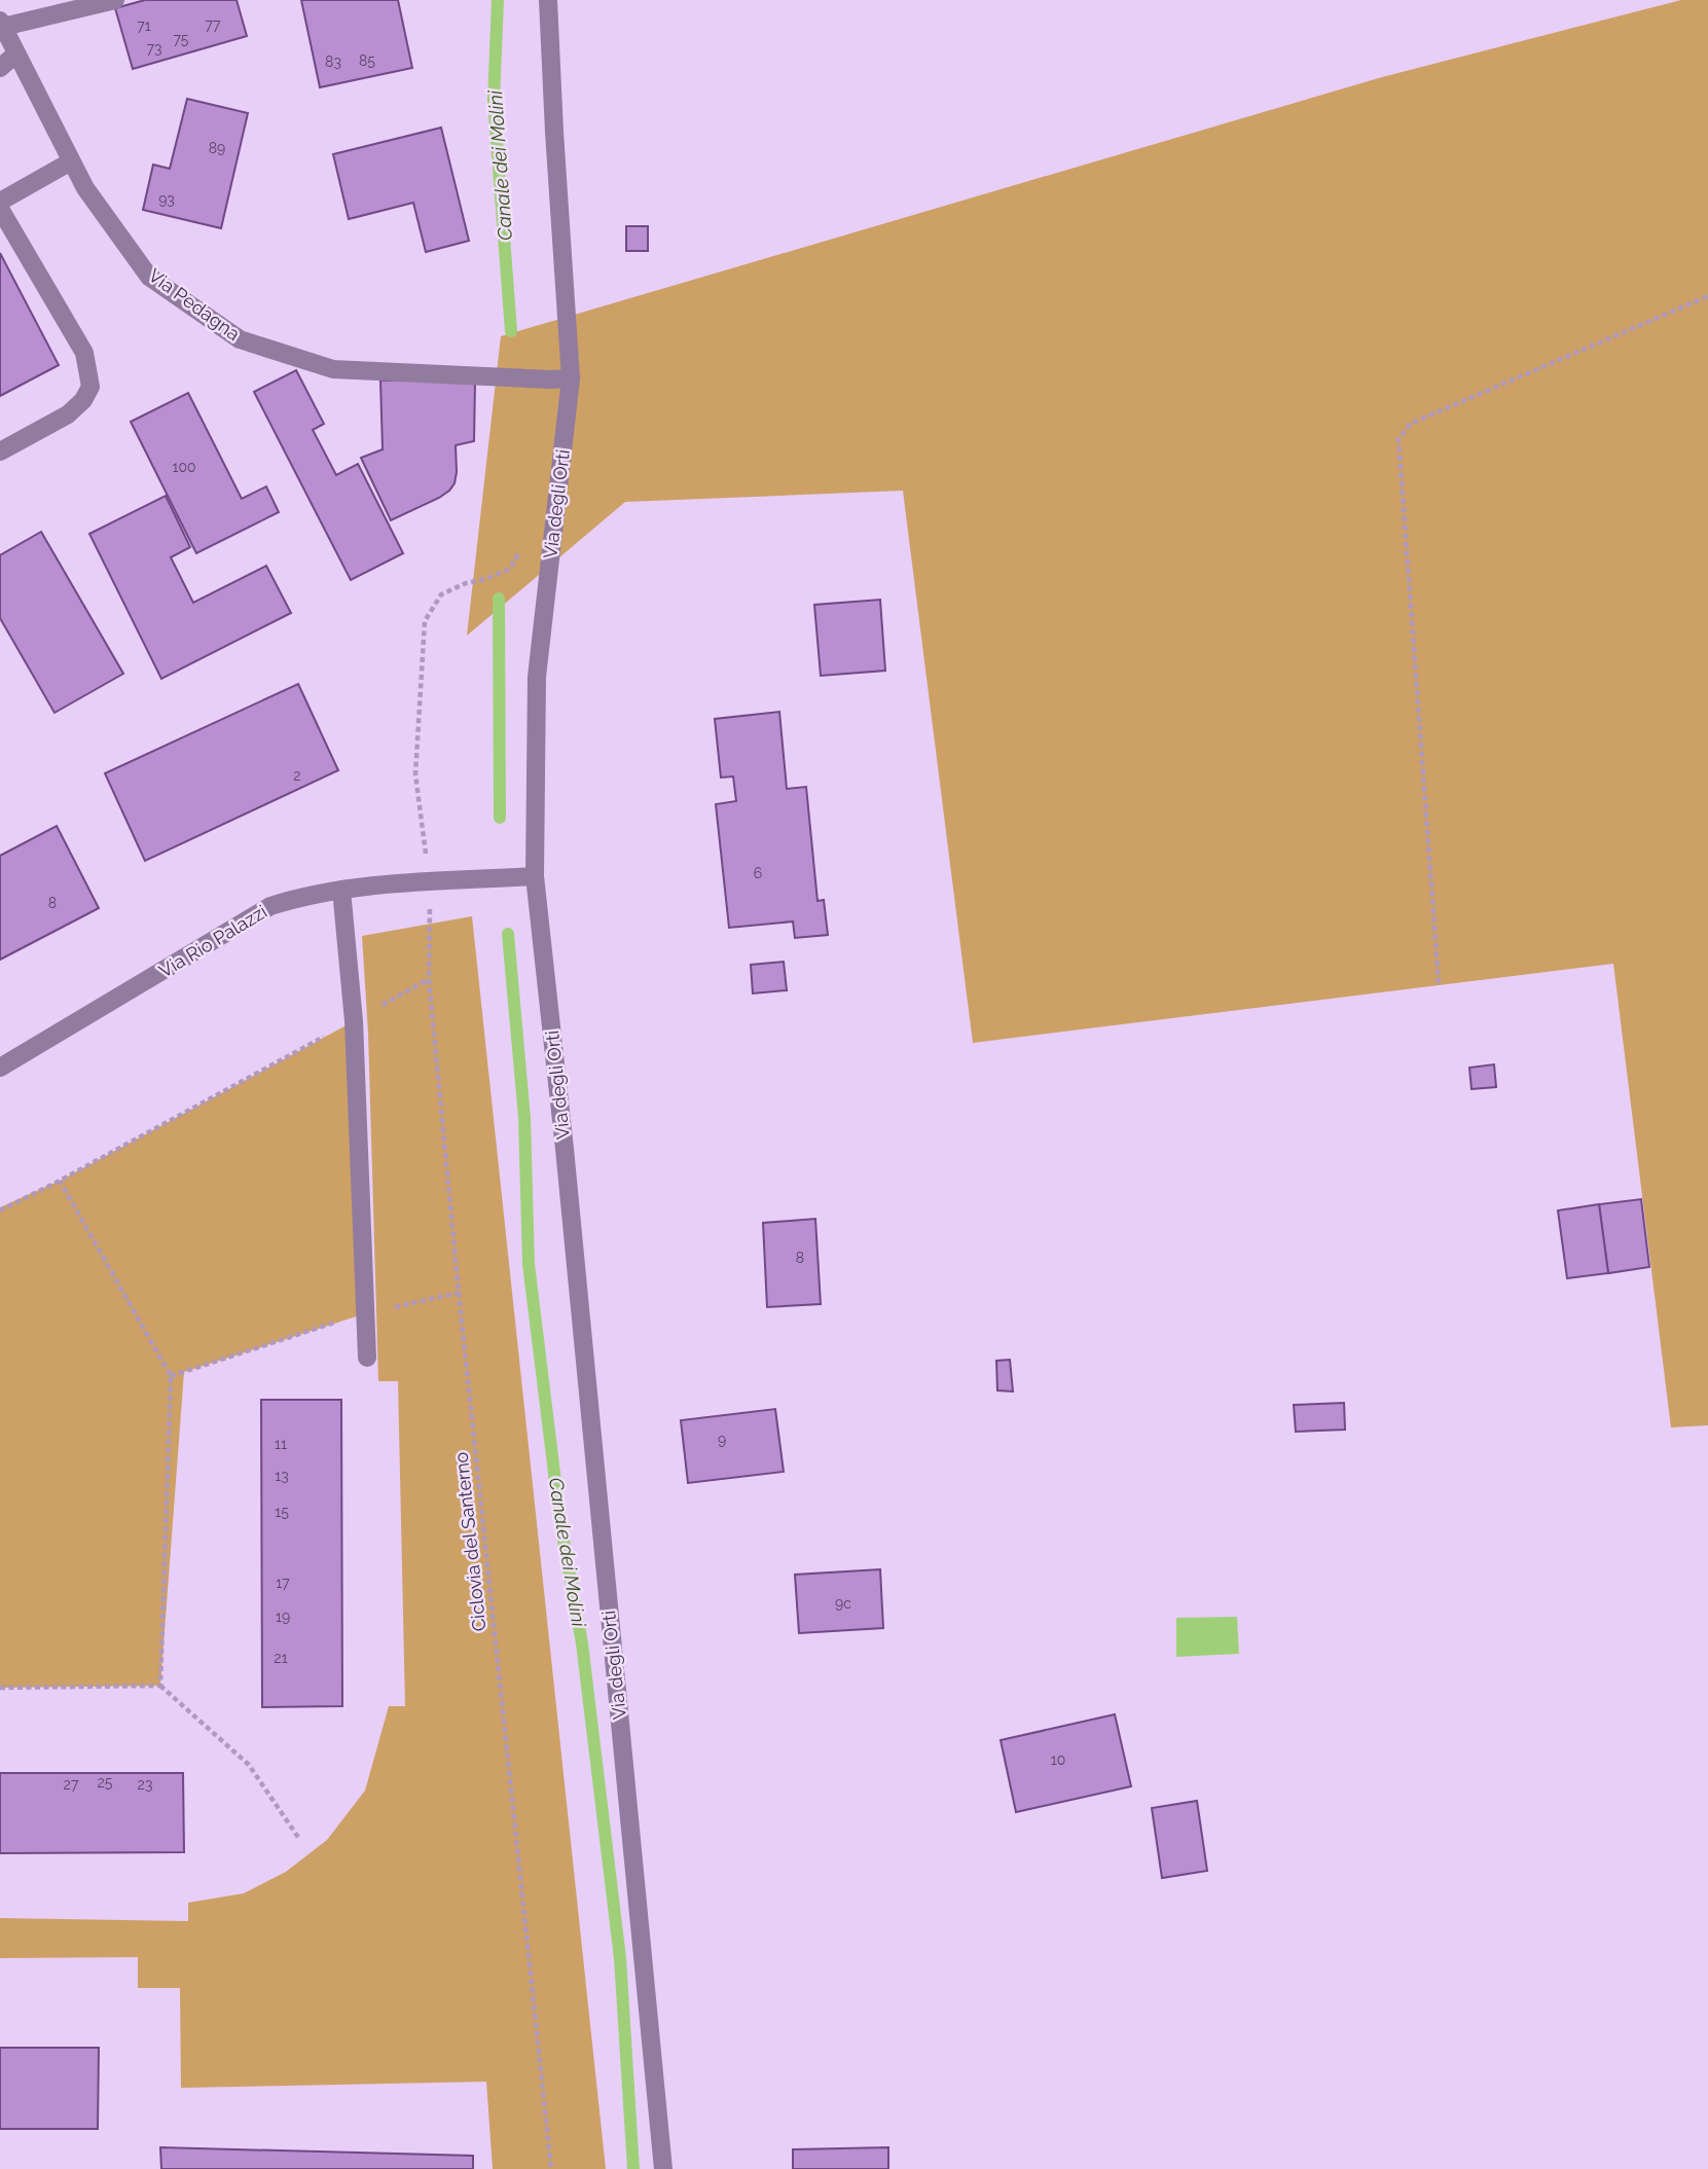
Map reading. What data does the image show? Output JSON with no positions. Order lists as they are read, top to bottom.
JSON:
{
  "streets": {
    "street": ["Via Pedagna", "Via degli Orti", "Via Rio Palazzi"],
    "path": ["Ciclovia del Santerno"]
  },
  "crossings": [
    ["Via Pedagna", "Via degli Orti"],
    ["Via degli Orti", "Via Rio Palazzi"]
  ],
  "water": ["Canale dei Molini"],
  "house_numbers": [
    "77",
    "71",
    "75",
    "73",
    "85",
    "83",
    "89",
    "93",
    "100",
    "2",
    "6",
    "8",
    "8",
    "9",
    "11",
    "13",
    "15",
    "17",
    "9c",
    "19",
    "21",
    "10",
    "25",
    "27",
    "23"
  ]
}
